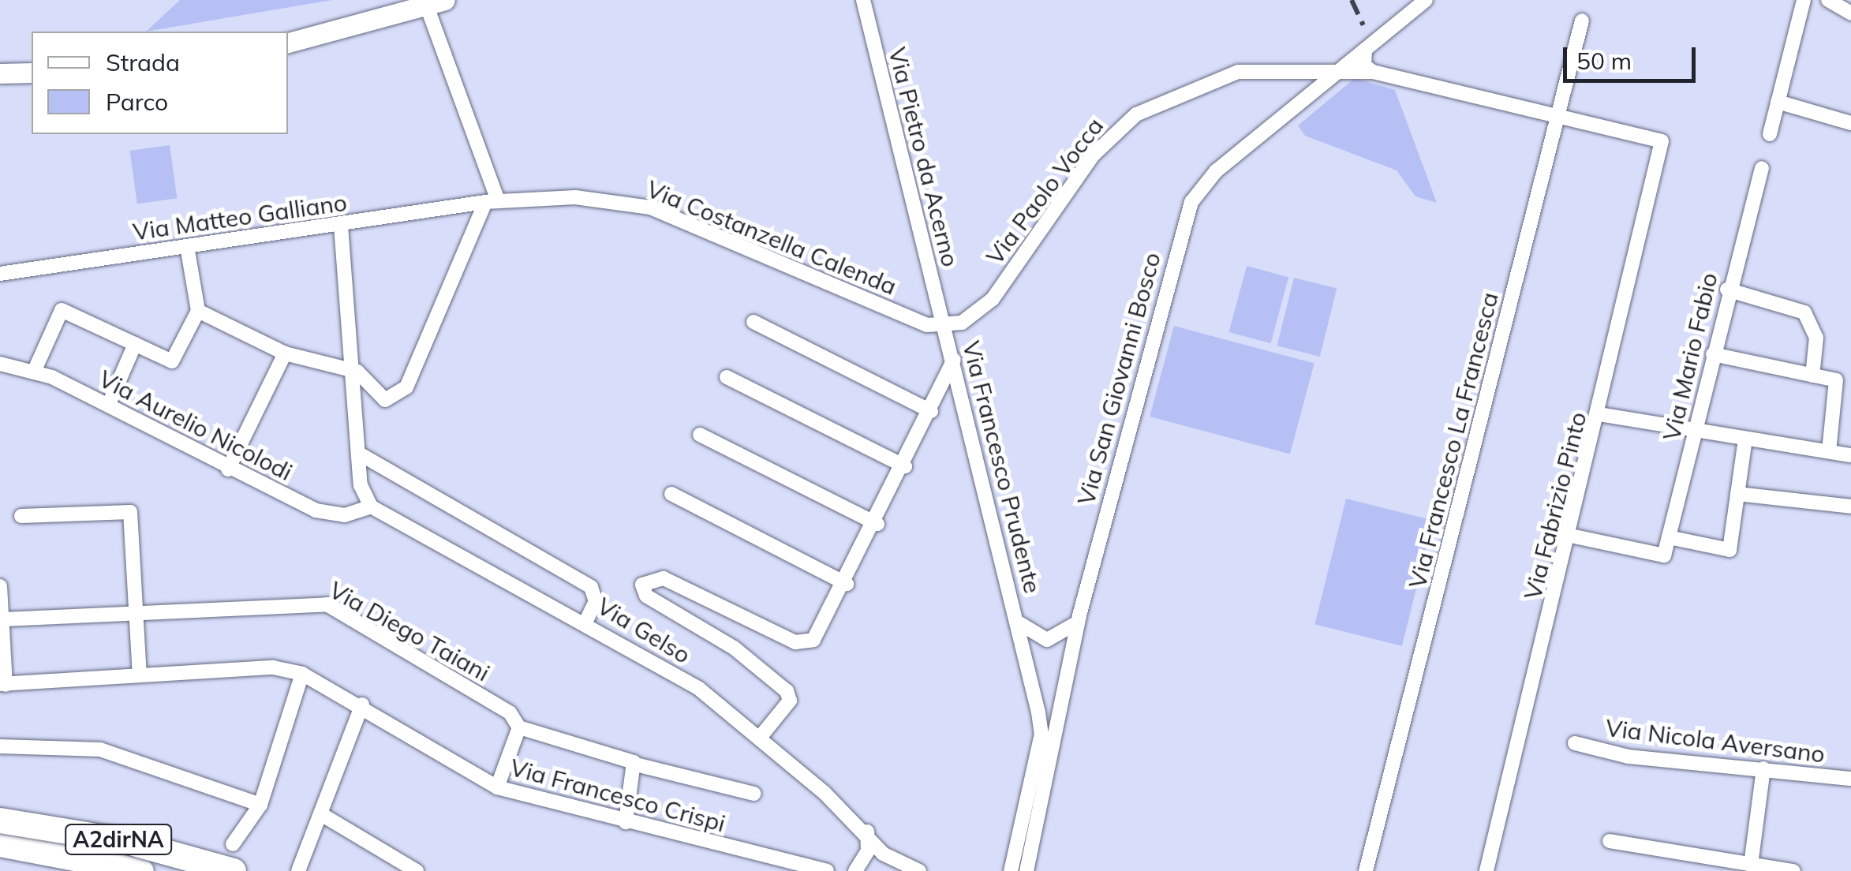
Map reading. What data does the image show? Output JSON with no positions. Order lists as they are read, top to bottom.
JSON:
{
  "streets": {
    "highway": ["A2dirNA"],
    "street": [
      "Via Pietro da Acerno",
      "Via Paolo Vocca",
      "Via Matteo Galliano",
      "Via Costanzella Calenda",
      "Via Mario Fabio",
      "Via San Giovanni Bosco",
      "Via Aurelio Nicolodi",
      "Via Francesco La Francesca",
      "Via Francesco Prudente",
      "Via Fabrizio Pinto",
      "Via Gelso",
      "Via Diego Taiani",
      "Via Nicola Aversano",
      "Via Francesco Crispi"
    ]
  },
  "crossings": [
    ["Via Pietro da Acerno", "Via Paolo Vocca"],
    ["Via Pietro da Acerno", "Via Costanzella Calenda"],
    ["Via Pietro da Acerno", "Via Francesco Prudente"],
    ["Via Paolo Vocca", "Via Costanzella Calenda"],
    ["Via Paolo Vocca", "Via San Giovanni Bosco"],
    ["Via Paolo Vocca", "Via Francesco La Francesca"],
    ["Via Paolo Vocca", "Via Francesco Prudente"],
    ["Via Paolo Vocca", "Via Fabrizio Pinto"],
    ["Via Matteo Galliano", "Via Costanzella Calenda"],
    ["Via Costanzella Calenda", "Via Francesco Prudente"],
    ["Via Mario Fabio", "Via Fabrizio Pinto"],
    ["Via San Giovanni Bosco", "Via Francesco Prudente"],
    ["Via Aurelio Nicolodi", "Via Gelso"]
  ],
  "legend": ["Strada", "Parco"],
  "scale_bar": "50 m"
}
